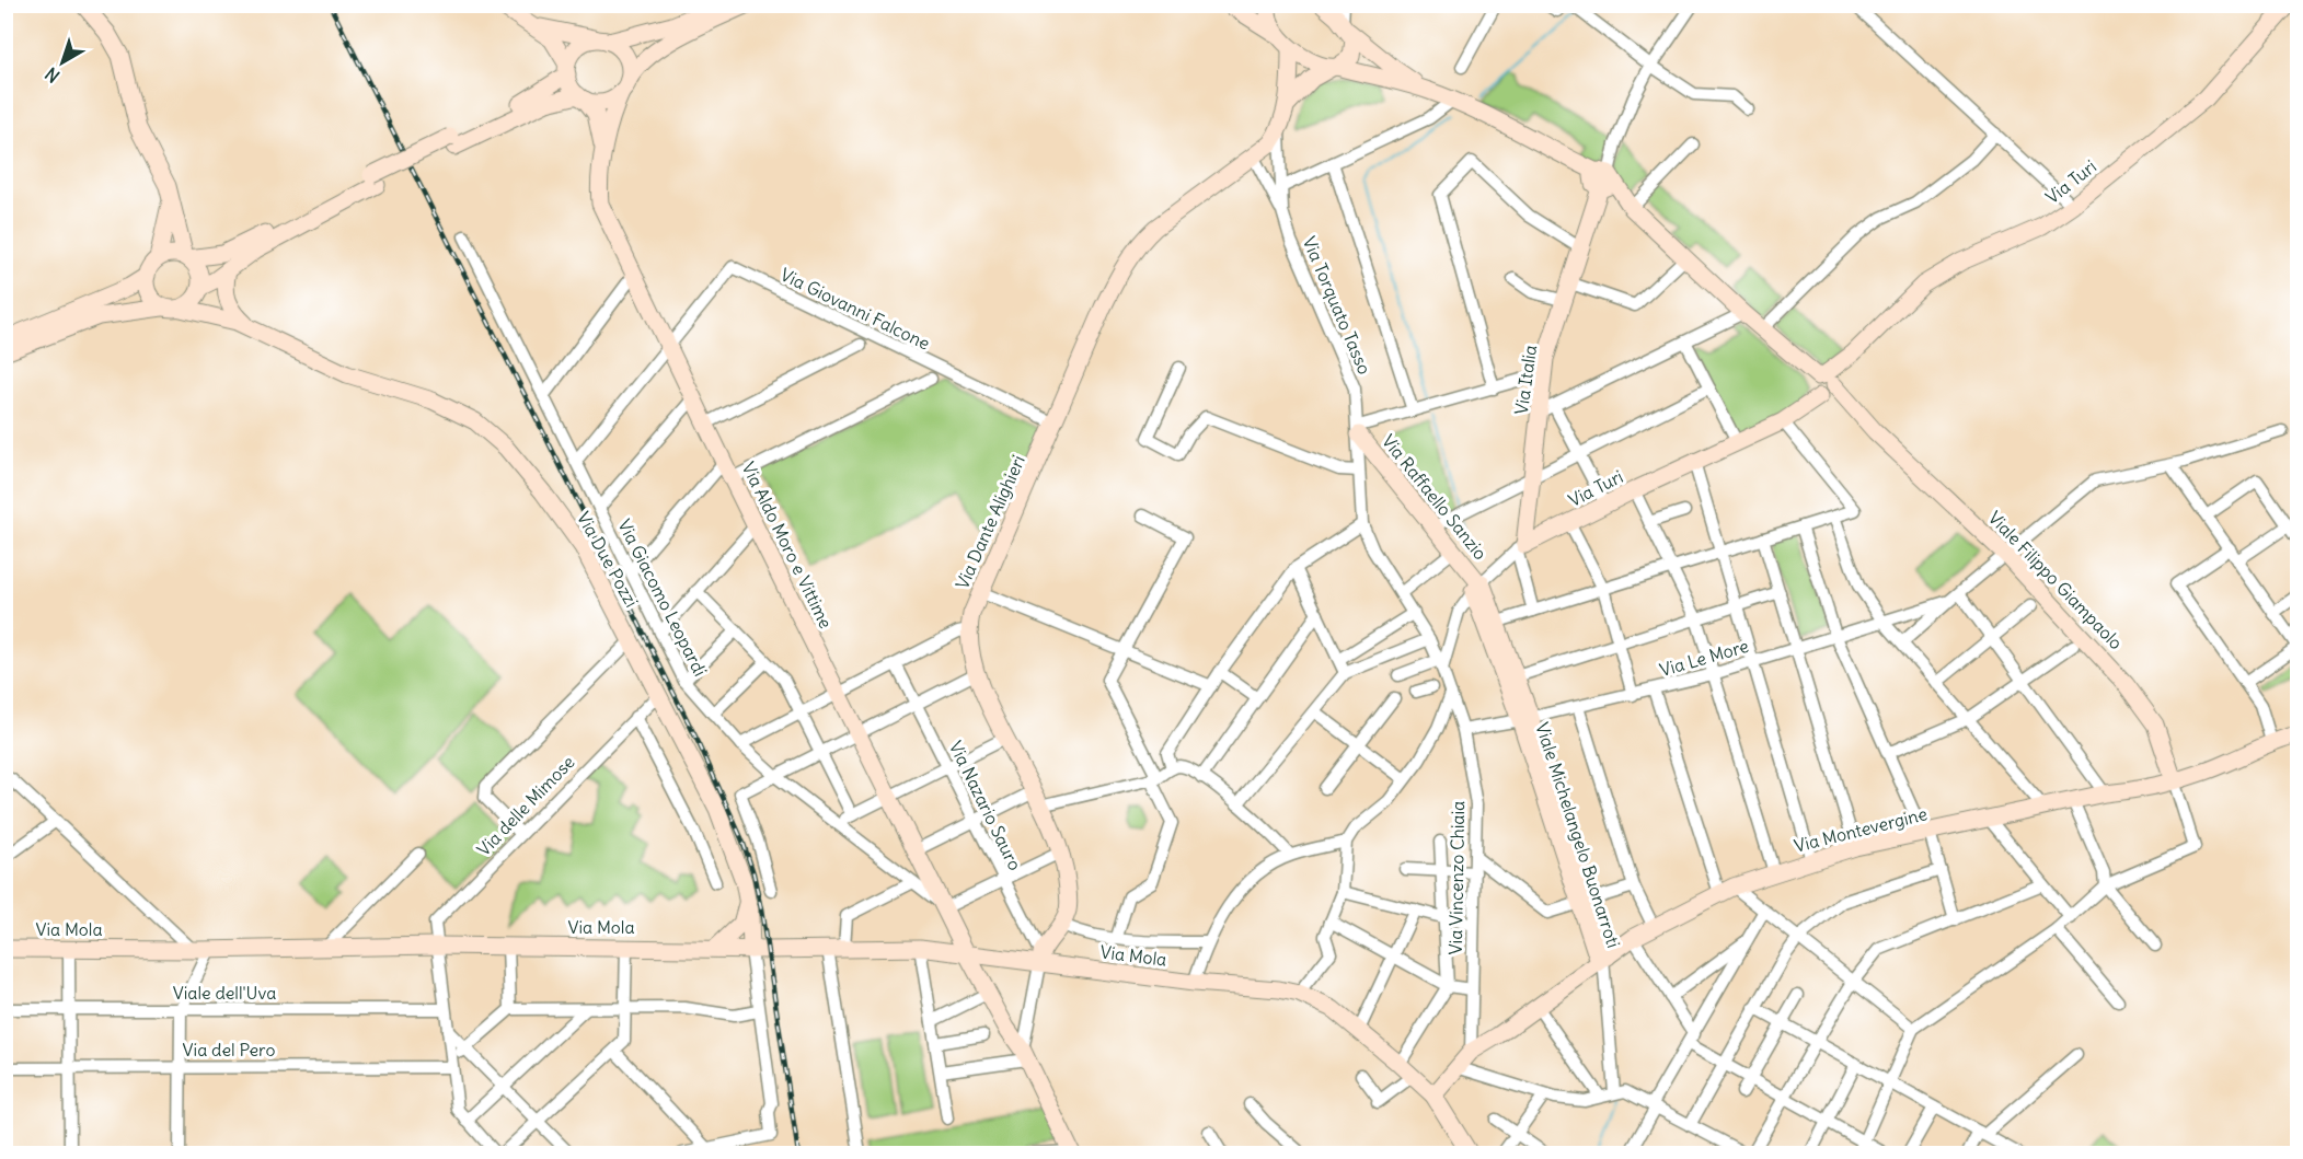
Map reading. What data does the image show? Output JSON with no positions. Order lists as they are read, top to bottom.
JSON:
{
  "streets": {
    "street": [
      "Via Turi",
      "Via Torquato Tasso",
      "Via Giovanni Falcone",
      "Via Italia",
      "Via Raffaello Sanzio",
      "Via Dante Alighieri",
      "Via Aldo Moro e Vittime",
      "Via Due Pozzi",
      "Viale Filippo Giampaolo",
      "Via Giacomo Leopardi",
      "Via Le More",
      "Via delle Mimose",
      "Via Nazario Sauro",
      "Via Montevergine",
      "Viale Michelangelo Buonarroti",
      "Via Vincenzo Chiaia",
      "Via Mola",
      "Viale dell'Uva",
      "Via del Pero"
    ]
  },
  "crossings": [
    ["Via Turi", "Via Torquato Tasso"],
    ["Via Turi", "Via Italia"],
    ["Via Turi", "Via Raffaello Sanzio"],
    ["Via Turi", "Viale Filippo Giampaolo"],
    ["Via Turi", "Via Vincenzo Chiaia"],
    ["Via Torquato Tasso", "Via Raffaello Sanzio"],
    ["Via Torquato Tasso", "Via Dante Alighieri"],
    ["Via Torquato Tasso", "Via Vincenzo Chiaia"],
    ["Via Giovanni Falcone", "Via Dante Alighieri"],
    ["Via Giovanni Falcone", "Via Aldo Moro e Vittime"],
    ["Via Dante Alighieri", "Via Nazario Sauro"],
    ["Via Dante Alighieri", "Via Mola"],
    ["Via Aldo Moro e Vittime", "Via Giacomo Leopardi"],
    ["Via Aldo Moro e Vittime", "Via Mola"],
    ["Via Due Pozzi", "Via delle Mimose"],
    ["Via Due Pozzi", "Via Mola"],
    ["Viale Filippo Giampaolo", "Via Le More"],
    ["Viale Filippo Giampaolo", "Via Montevergine"],
    ["Via Le More", "Viale Michelangelo Buonarroti"],
    ["Via Le More", "Via Vincenzo Chiaia"],
    ["Via delle Mimose", "Via Mola"],
    ["Via delle Mimose", "Viale dell'Uva"],
    ["Via delle Mimose", "Via del Pero"],
    ["Via Nazario Sauro", "Via Mola"],
    ["Via Montevergine", "Viale Michelangelo Buonarroti"],
    ["Via Montevergine", "Via Vincenzo Chiaia"],
    ["Via Montevergine", "Via Mola"]
  ],
  "north": "bottom left"
}
